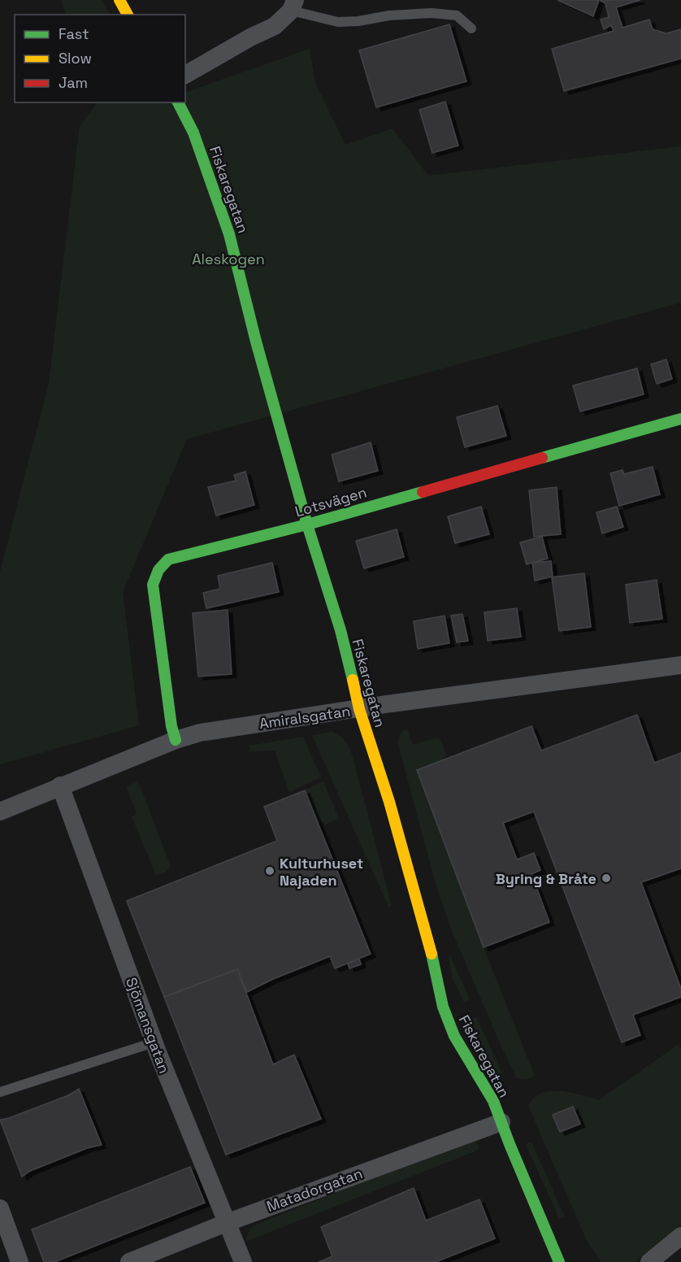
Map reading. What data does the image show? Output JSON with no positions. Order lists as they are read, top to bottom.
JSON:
{
  "streets": {
    "street": [
      "Fiskaregatan",
      "Lotsvägen",
      "Amiralsgatan",
      "Sjömansgatan",
      "Matadorgatan"
    ]
  },
  "crossings": [
    ["Fiskaregatan", "Lotsvägen"],
    ["Fiskaregatan", "Amiralsgatan"],
    ["Fiskaregatan", "Matadorgatan"],
    ["Lotsvägen", "Amiralsgatan"],
    ["Amiralsgatan", "Sjömansgatan"],
    ["Sjömansgatan", "Matadorgatan"]
  ],
  "parks": ["Aleskogen"],
  "places": ["Kulturhuset Najaden", "Byring & Bråte"],
  "legend": ["Fast", "Slow", "Jam"]
}
